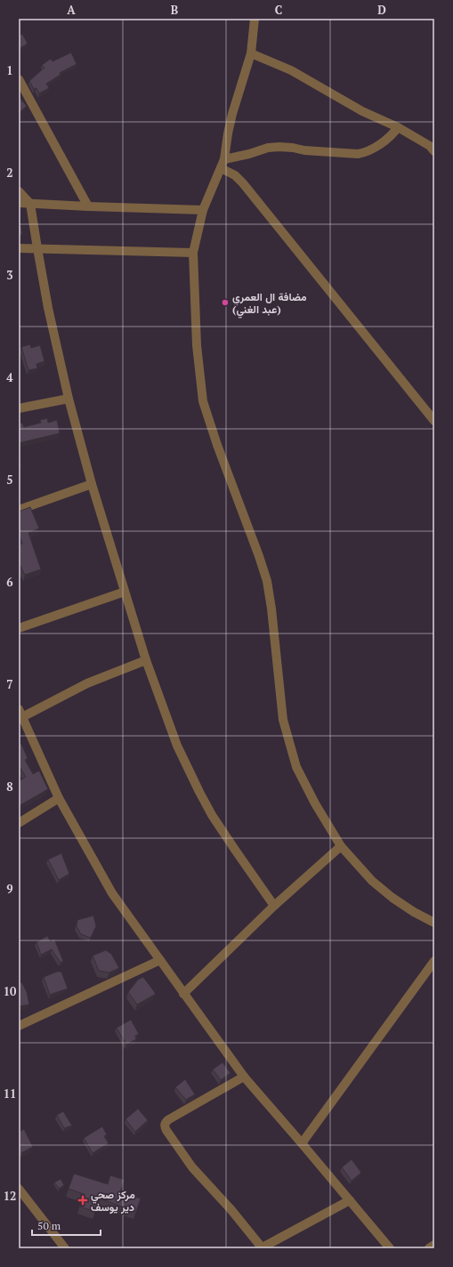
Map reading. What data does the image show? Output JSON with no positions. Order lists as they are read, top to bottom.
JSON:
{
  "places": {
    "other": ["مضافة ال العمري (عبد الغني)"],
    "health": ["مركز صحي دير يوسف"]
  },
  "scale_bar": "50 m",
  "grid": {
    "columns": [
      "A",
      "B",
      "C",
      "D"
    ],
    "rows": [
      "1",
      "2",
      "3",
      "4",
      "5",
      "6",
      "7",
      "8",
      "9",
      "10",
      "11",
      "12"
    ]
  }
}
